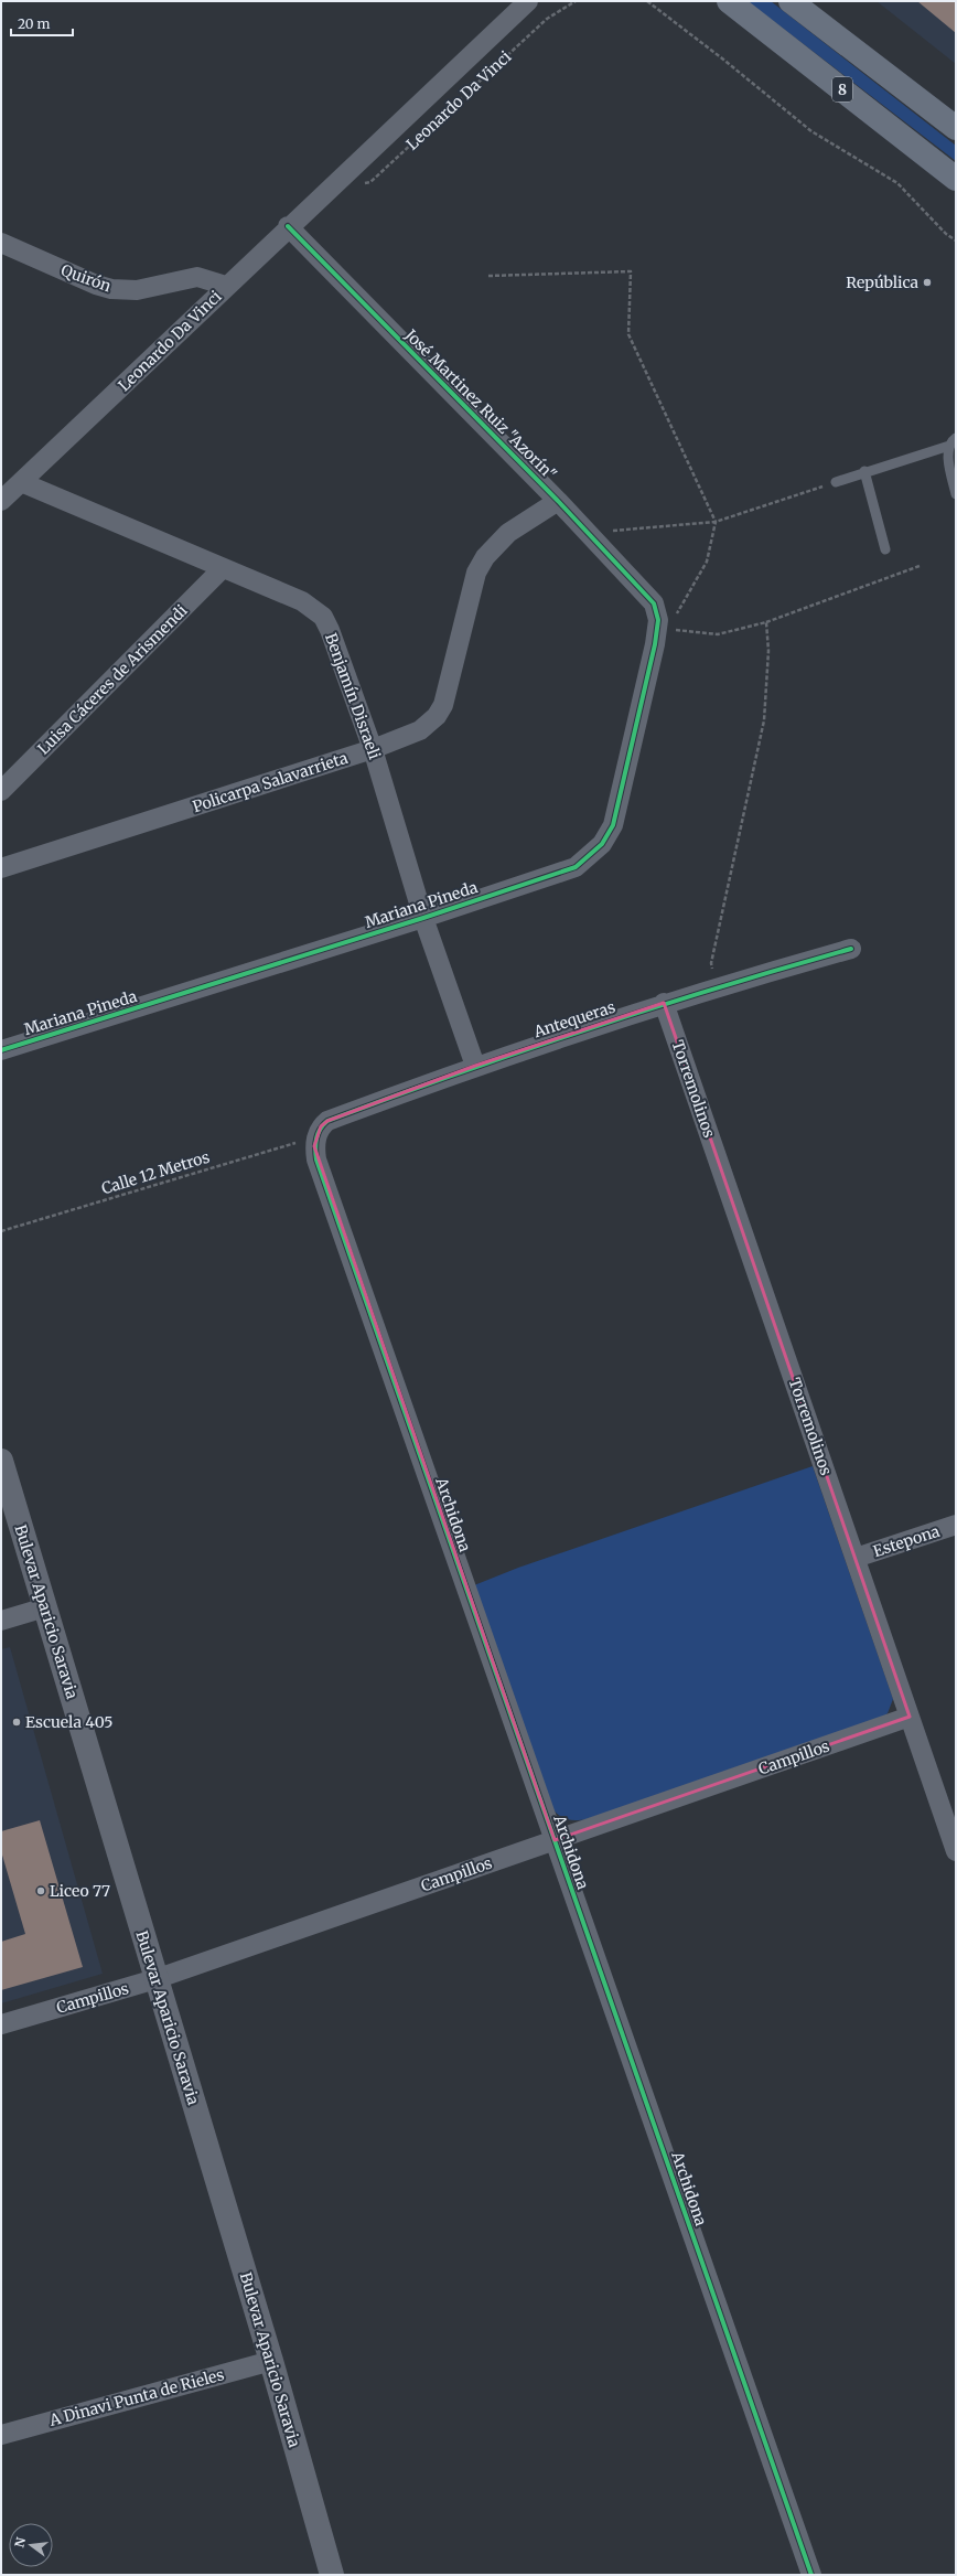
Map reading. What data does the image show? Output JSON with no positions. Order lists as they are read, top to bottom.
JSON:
{
  "streets": {
    "highway": ["8"],
    "street": [
      "Leonardo Da Vinci",
      "Quirón",
      "José Martinez Ruiz \"Azorín\"",
      "Luisa Cáceres de Arismendi",
      "Benjamín Disraeli",
      "Policarpa Salavarrieta",
      "Mariana Pineda",
      "Antequeras",
      "Torremolinos",
      "Archidona",
      "Estepona",
      "Bulevar Aparicio Saravia",
      "Campillos",
      "A Dinavi Punta de Rieles"
    ],
    "path": ["Calle 12 Metros"]
  },
  "crossings": [
    ["Leonardo Da Vinci", "Quirón"],
    ["Leonardo Da Vinci", "José Martinez Ruiz \"Azorín\""],
    ["Leonardo Da Vinci", "Benjamín Disraeli"],
    ["José Martinez Ruiz \"Azorín\"", "Policarpa Salavarrieta"],
    ["José Martinez Ruiz \"Azorín\"", "Mariana Pineda"],
    ["Luisa Cáceres de Arismendi", "Benjamín Disraeli"],
    ["Benjamín Disraeli", "Policarpa Salavarrieta"],
    ["Benjamín Disraeli", "Mariana Pineda"],
    ["Benjamín Disraeli", "Antequeras"],
    ["Antequeras", "Torremolinos"],
    ["Antequeras", "Calle 12 Metros"],
    ["Antequeras", "Archidona"],
    ["Torremolinos", "Estepona"],
    ["Torremolinos", "Campillos"],
    ["Calle 12 Metros", "Archidona"],
    ["Archidona", "Campillos"],
    ["Bulevar Aparicio Saravia", "Campillos"],
    ["Bulevar Aparicio Saravia", "A Dinavi Punta de Rieles"]
  ],
  "places": ["República", "Escuela 405", "Liceo 77"],
  "scale_bar": "20 m",
  "north": "left"
}
